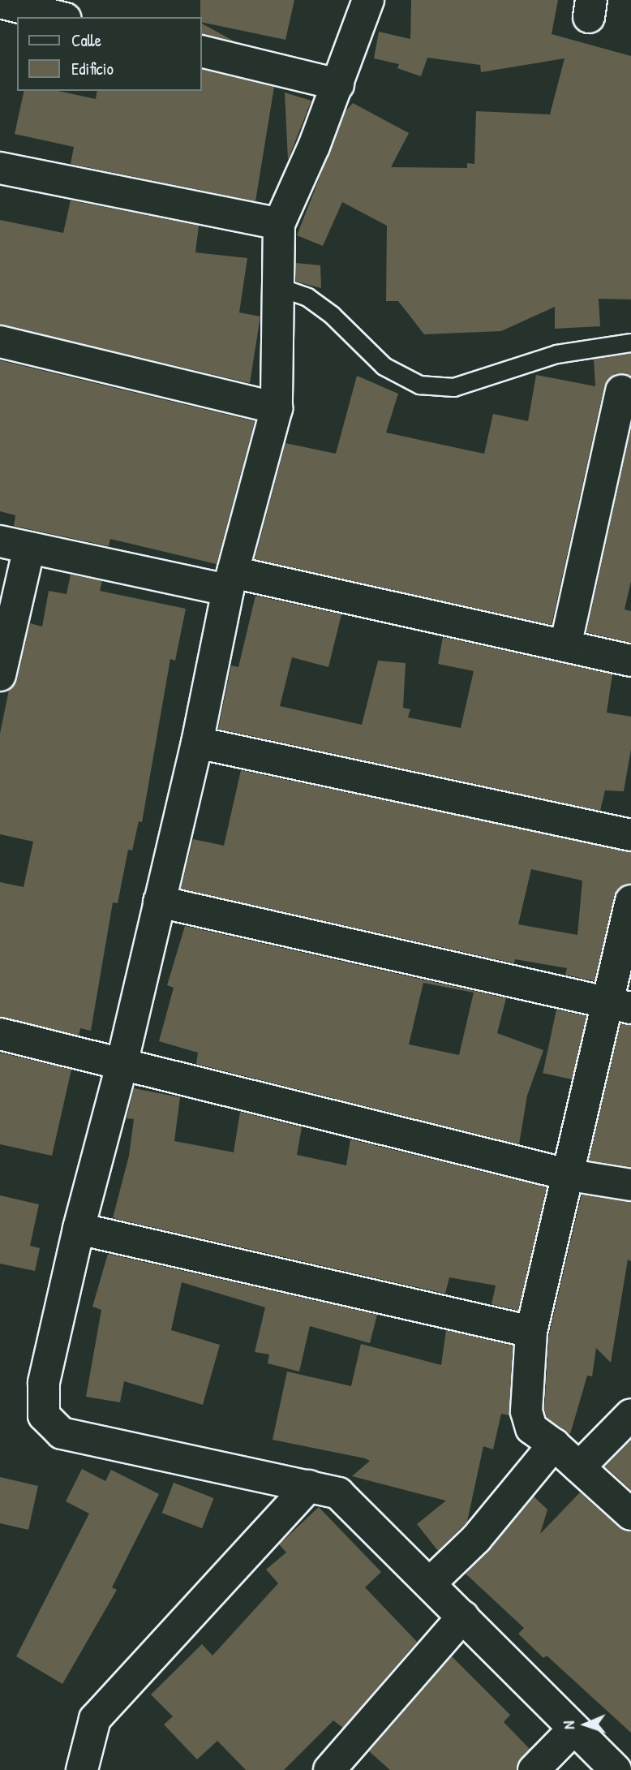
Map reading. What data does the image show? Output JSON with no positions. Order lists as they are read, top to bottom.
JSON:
{
  "legend": ["Calle", "Edificio"],
  "north": "left"
}
